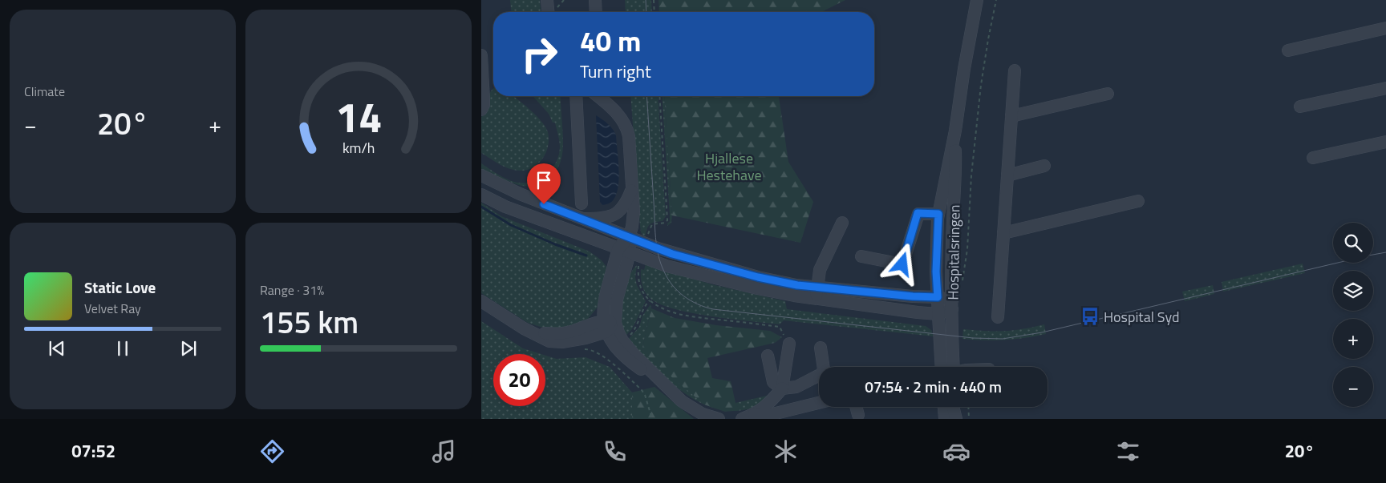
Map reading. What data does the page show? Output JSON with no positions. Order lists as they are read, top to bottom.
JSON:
{
  "streets": {
    "street": ["Hospitalsringen"]
  },
  "parks": ["Hjallese Hestehave"],
  "places": {
    "bus stop": ["Hospital Syd"]
  },
  "page": {
    "tile": [
      "Climate",
      ["Range · 31%", "155 km"]
    ],
    "turn": ["40 m", "Turn right"],
    "heat": ["−", "20°", "+"],
    "map_buttons": ["+", "−"],
    "song": ["Static Love", "Velvet Ray"],
    "limit": "20",
    "trip": "07:54 · 2 min · 440 m",
    "tabs": ["07:52", "20°"],
    "gauge": ["14", "km/h"]
  }
}
